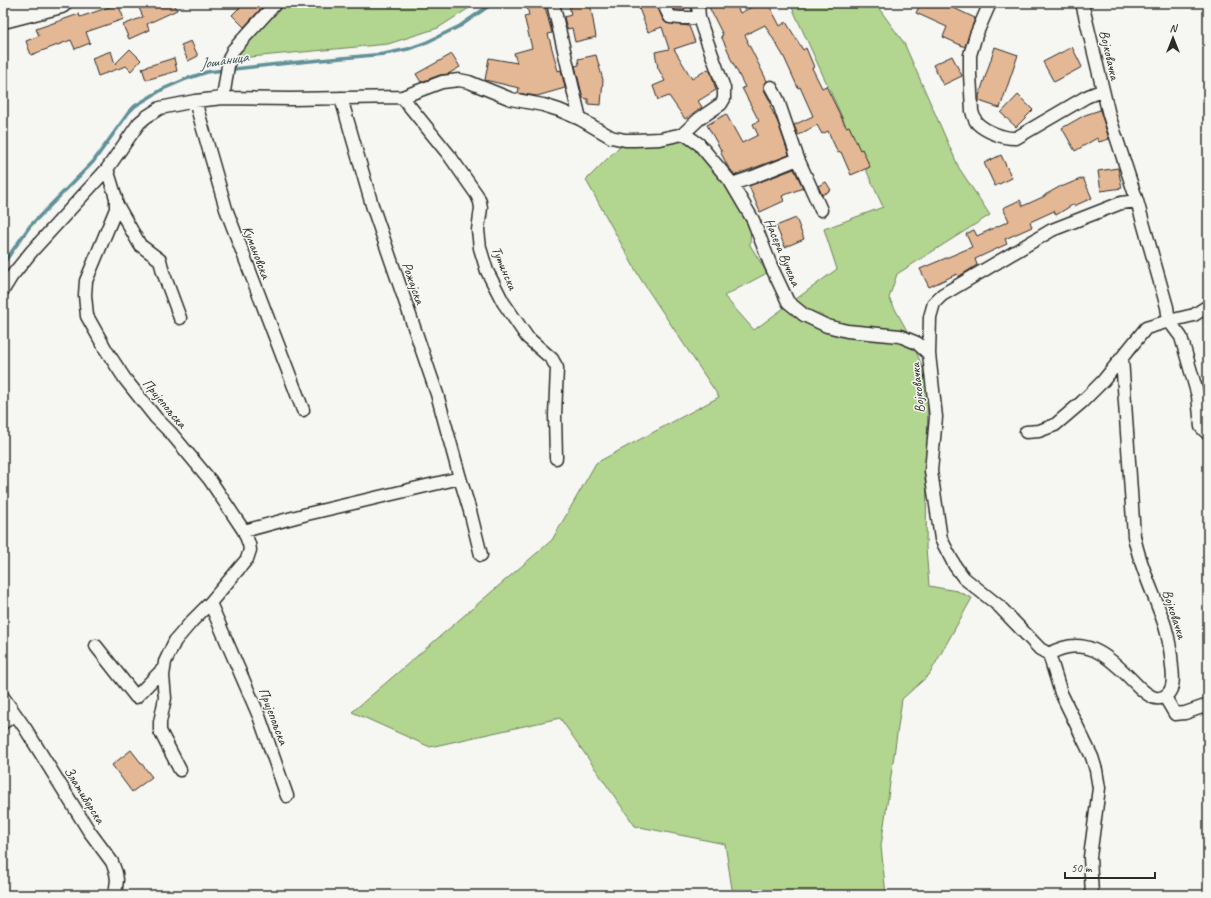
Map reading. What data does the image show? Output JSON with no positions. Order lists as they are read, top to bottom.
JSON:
{
  "streets": {
    "street": [
      "Војковачка",
      "Кумановска",
      "Насера Вучеља",
      "Тутинска",
      "Рожајска",
      "Пријепољска",
      "Златиборска"
    ]
  },
  "crossings": [
    ["Војковачка", "Насера Вучеља"]
  ],
  "water": ["Јошаница"],
  "scale_bar": "50 m",
  "north": "top"
}
